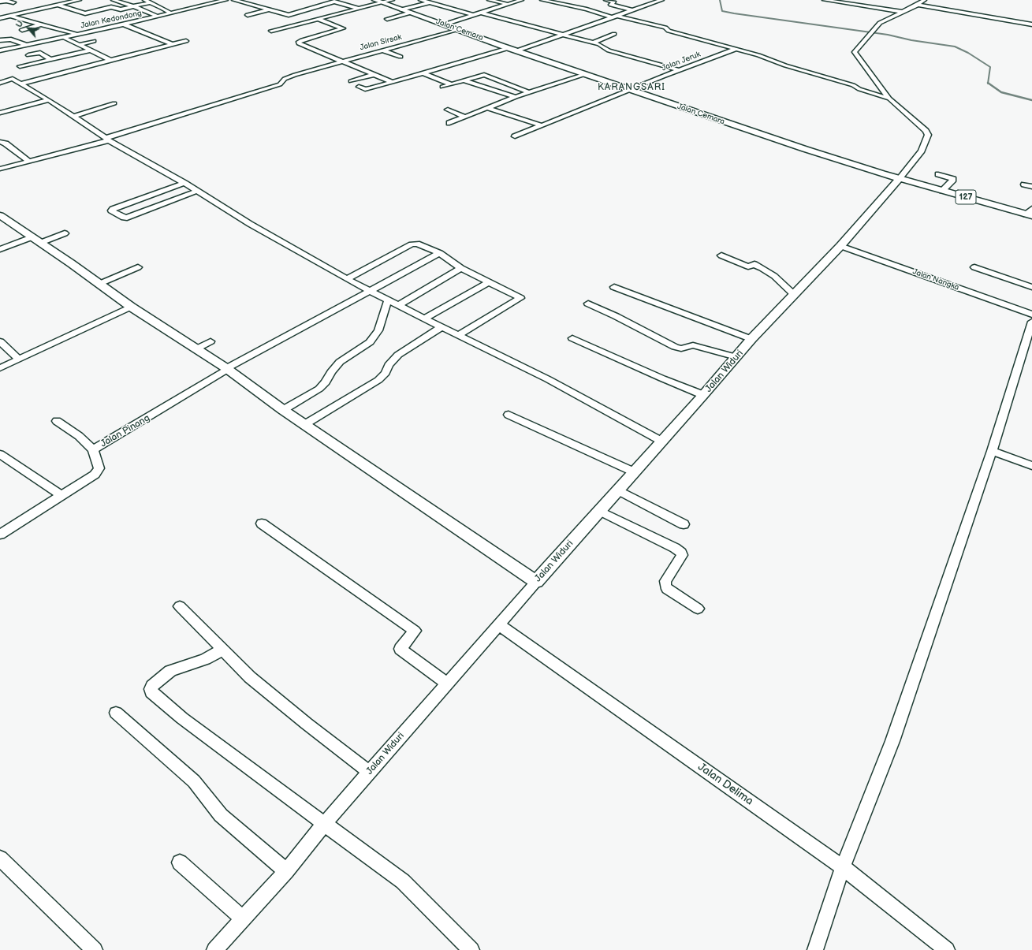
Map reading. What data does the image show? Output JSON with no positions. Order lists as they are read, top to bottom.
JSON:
{
  "streets": {
    "main road": ["Jalan Cemara", "127", "Jalan Widuri"],
    "street": [
      "Jalan Kedondong",
      "Jalan Sirsak",
      "Jalan Jeruk",
      "Jalan Nangka",
      "Jalan Pinang",
      "Jalan Delima"
    ]
  },
  "crossings": [
    ["Jalan Cemara", "Jalan Sirsak"],
    ["Jalan Cemara", "Jalan Jeruk"],
    ["Jalan Cemara", "Jalan Widuri"],
    ["Jalan Nangka", "Jalan Widuri"],
    ["Jalan Widuri", "Jalan Delima"]
  ],
  "districts": ["KARANGSARI"],
  "north": "top left"
}
